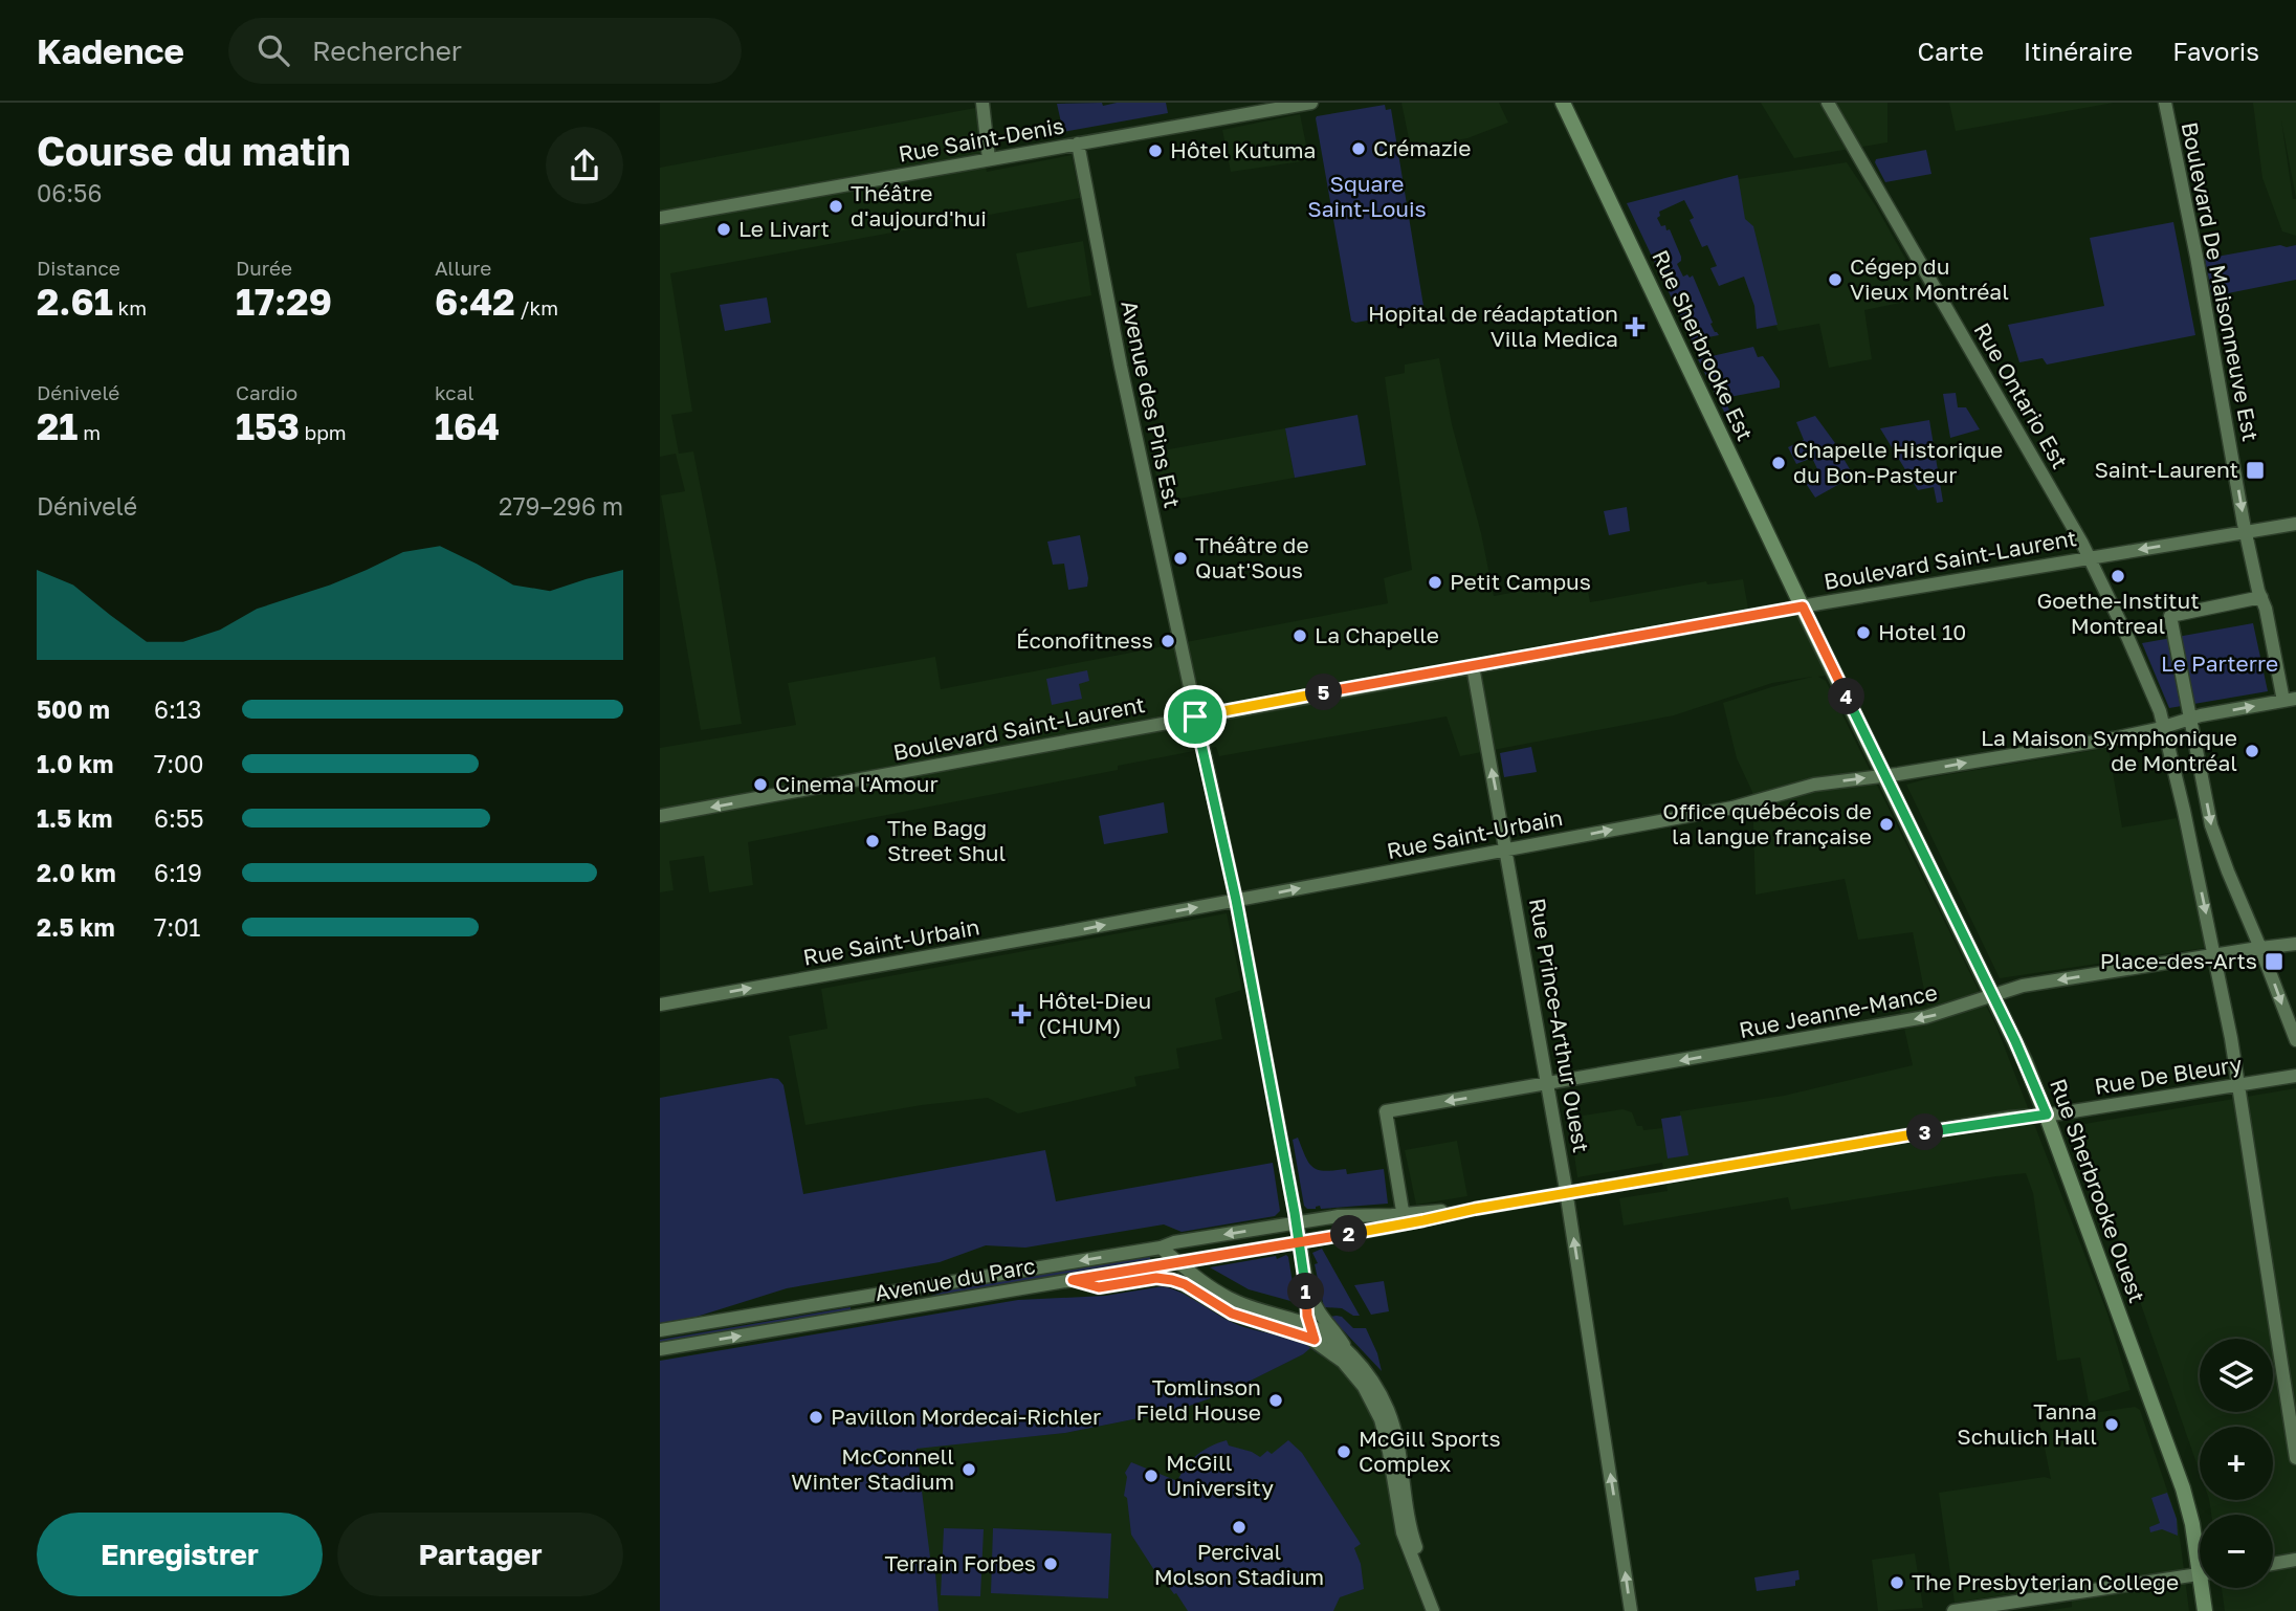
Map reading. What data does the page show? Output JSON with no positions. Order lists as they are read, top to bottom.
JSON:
{
  "streets": {
    "main road": [
      "Rue Saint-Denis",
      "Boulevard De Maisonneuve Est",
      "Rue Sherbrooke Est",
      "Rue Ontario Est",
      "Avenue des Pins Est",
      "Boulevard Saint-Laurent",
      "Rue Saint-Urbain",
      "Rue Jeanne-Mance",
      "Rue Prince-Arthur Ouest",
      "Rue De Bleury",
      "Rue Sherbrooke Ouest",
      "Avenue du Parc"
    ]
  },
  "crossings": [
    ["Rue Saint-Denis", "Avenue des Pins Est"],
    ["Boulevard De Maisonneuve Est", "Boulevard Saint-Laurent"],
    ["Boulevard De Maisonneuve Est", "Rue Saint-Urbain"],
    ["Rue Sherbrooke Est", "Boulevard Saint-Laurent"],
    ["Rue Sherbrooke Est", "Rue Sherbrooke Ouest"],
    ["Rue Ontario Est", "Boulevard Saint-Laurent"],
    ["Rue Ontario Est", "Rue Saint-Urbain"],
    ["Rue Ontario Est", "Rue Jeanne-Mance"],
    ["Rue Ontario Est", "Rue De Bleury"],
    ["Avenue des Pins Est", "Boulevard Saint-Laurent"],
    ["Avenue des Pins Est", "Rue Saint-Urbain"],
    ["Avenue des Pins Est", "Avenue du Parc"],
    ["Boulevard Saint-Laurent", "Rue Prince-Arthur Ouest"],
    ["Boulevard Saint-Laurent", "Rue Sherbrooke Ouest"],
    ["Rue Saint-Urbain", "Rue Prince-Arthur Ouest"],
    ["Rue Saint-Urbain", "Rue Sherbrooke Ouest"],
    ["Rue Jeanne-Mance", "Rue Prince-Arthur Ouest"],
    ["Rue Jeanne-Mance", "Rue Sherbrooke Ouest"],
    ["Rue Jeanne-Mance", "Avenue du Parc"],
    ["Rue Prince-Arthur Ouest", "Avenue du Parc"],
    ["Rue De Bleury", "Rue Sherbrooke Ouest"],
    ["Rue De Bleury", "Avenue du Parc"],
    ["Rue Sherbrooke Ouest", "Avenue du Parc"]
  ],
  "one_way": [
    "Boulevard De Maisonneuve Est",
    "Boulevard Saint-Laurent",
    "Rue Saint-Urbain",
    "Rue Jeanne-Mance",
    "Rue Prince-Arthur Ouest"
  ],
  "parks": ["Square Saint-Louis", "Le Parterre"],
  "places": {
    "other": [
      "Crémazie",
      "Hôtel Kutuma",
      "Théâtre d'aujourd'hui",
      "Le Livart",
      "Cégep du Vieux Montréal",
      "Chapelle Historique du Bon-Pasteur",
      "Théâtre de Quat'Sous",
      "Goethe-Institut Montreal",
      "Petit Campus",
      "Hotel 10",
      "La Chapelle",
      "Éconofitness",
      "La Maison Symphonique de Montréal",
      "Cinema l'Amour",
      "Office québécois de la langue française",
      "The Bagg Street Shul",
      "Tomlinson Field House",
      "Pavillon Mordecai-Richler",
      "Tanna Schulich Hall",
      "McGill Sports Complex",
      "McConnell Winter Stadium",
      "McGill University",
      "Percival Molson Stadium",
      "Terrain Forbes",
      "The Presbyterian College"
    ],
    "health": ["Hopital de réadaptation Villa Medica", "Hôtel-Dieu (CHUM)"],
    "transit": ["Saint-Laurent", "Place-des-Arts"]
  },
  "page": {
    "header": "Kadence",
    "search": "Rechercher",
    "nav": ["Carte", "Itinéraire", "Favoris"],
    "heading": ["Course du matin", "06:56"],
    "stats": [
      ["Distance", "2.61 km"],
      ["Durée", "17:29"],
      ["Allure", "6:42 /km"],
      ["Dénivelé", "21 m"],
      ["Cardio", "153 bpm"],
      ["kcal", "164"]
    ],
    "chart": ["Dénivelé", "279–296 m"],
    "pins": [
      "5",
      "4",
      "3",
      "2",
      "1"
    ],
    "list": [
      {
        "name": "500 m",
        "note": "6:13"
      },
      {
        "name": "1.0 km",
        "note": "7:00"
      },
      {
        "name": "1.5 km",
        "note": "6:55"
      },
      {
        "name": "2.0 km",
        "note": "6:19"
      },
      {
        "name": "2.5 km",
        "note": "7:01"
      }
    ],
    "map_buttons": ["+", "−"],
    "buttons": ["Enregistrer", "Partager"]
  }
}
